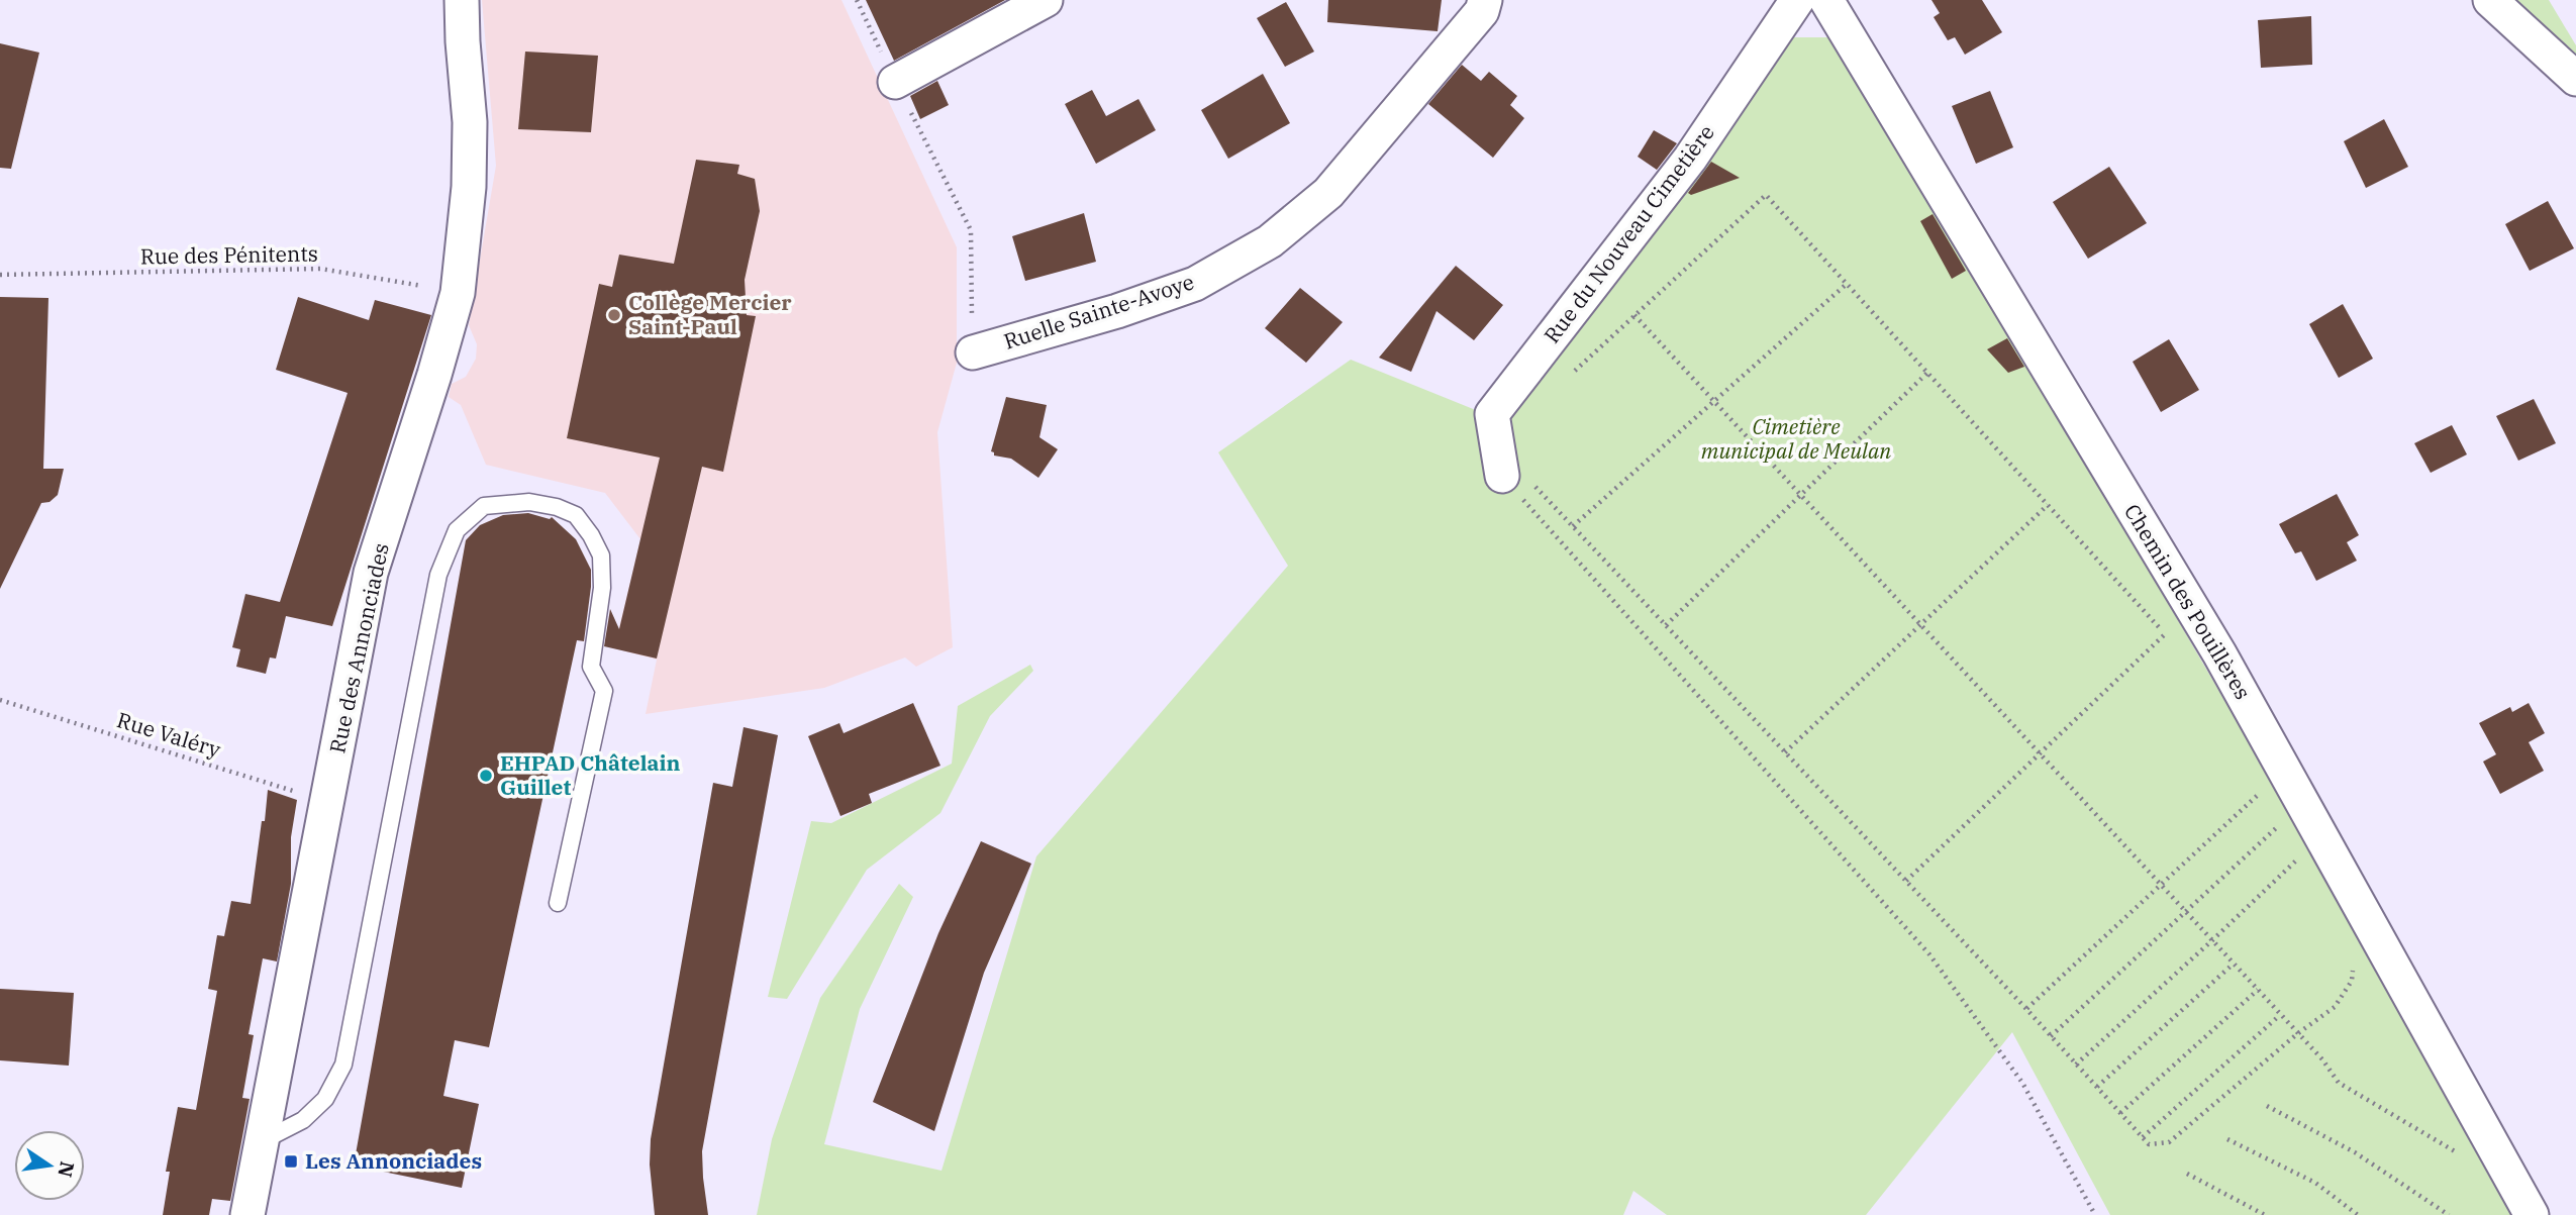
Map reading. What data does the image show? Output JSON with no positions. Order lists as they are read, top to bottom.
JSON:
{
  "streets": {
    "street": [
      "Rue du Nouveau Cimetière",
      "Ruelle Sainte-Avoye",
      "Chemin des Pouillères",
      "Rue des Annonciades"
    ],
    "path": ["Rue des Pénitents", "Rue Valéry"]
  },
  "crossings": [
    ["Rue des Pénitents", "Rue des Annonciades"],
    ["Rue des Annonciades", "Rue Valéry"]
  ],
  "parks": ["Cimetière municipal de Meulan"],
  "places": {
    "other": ["Collège Mercier Saint-Paul", "EHPAD Châtelain Guillet"],
    "transit": ["Les Annonciades"]
  },
  "north": "right"
}
